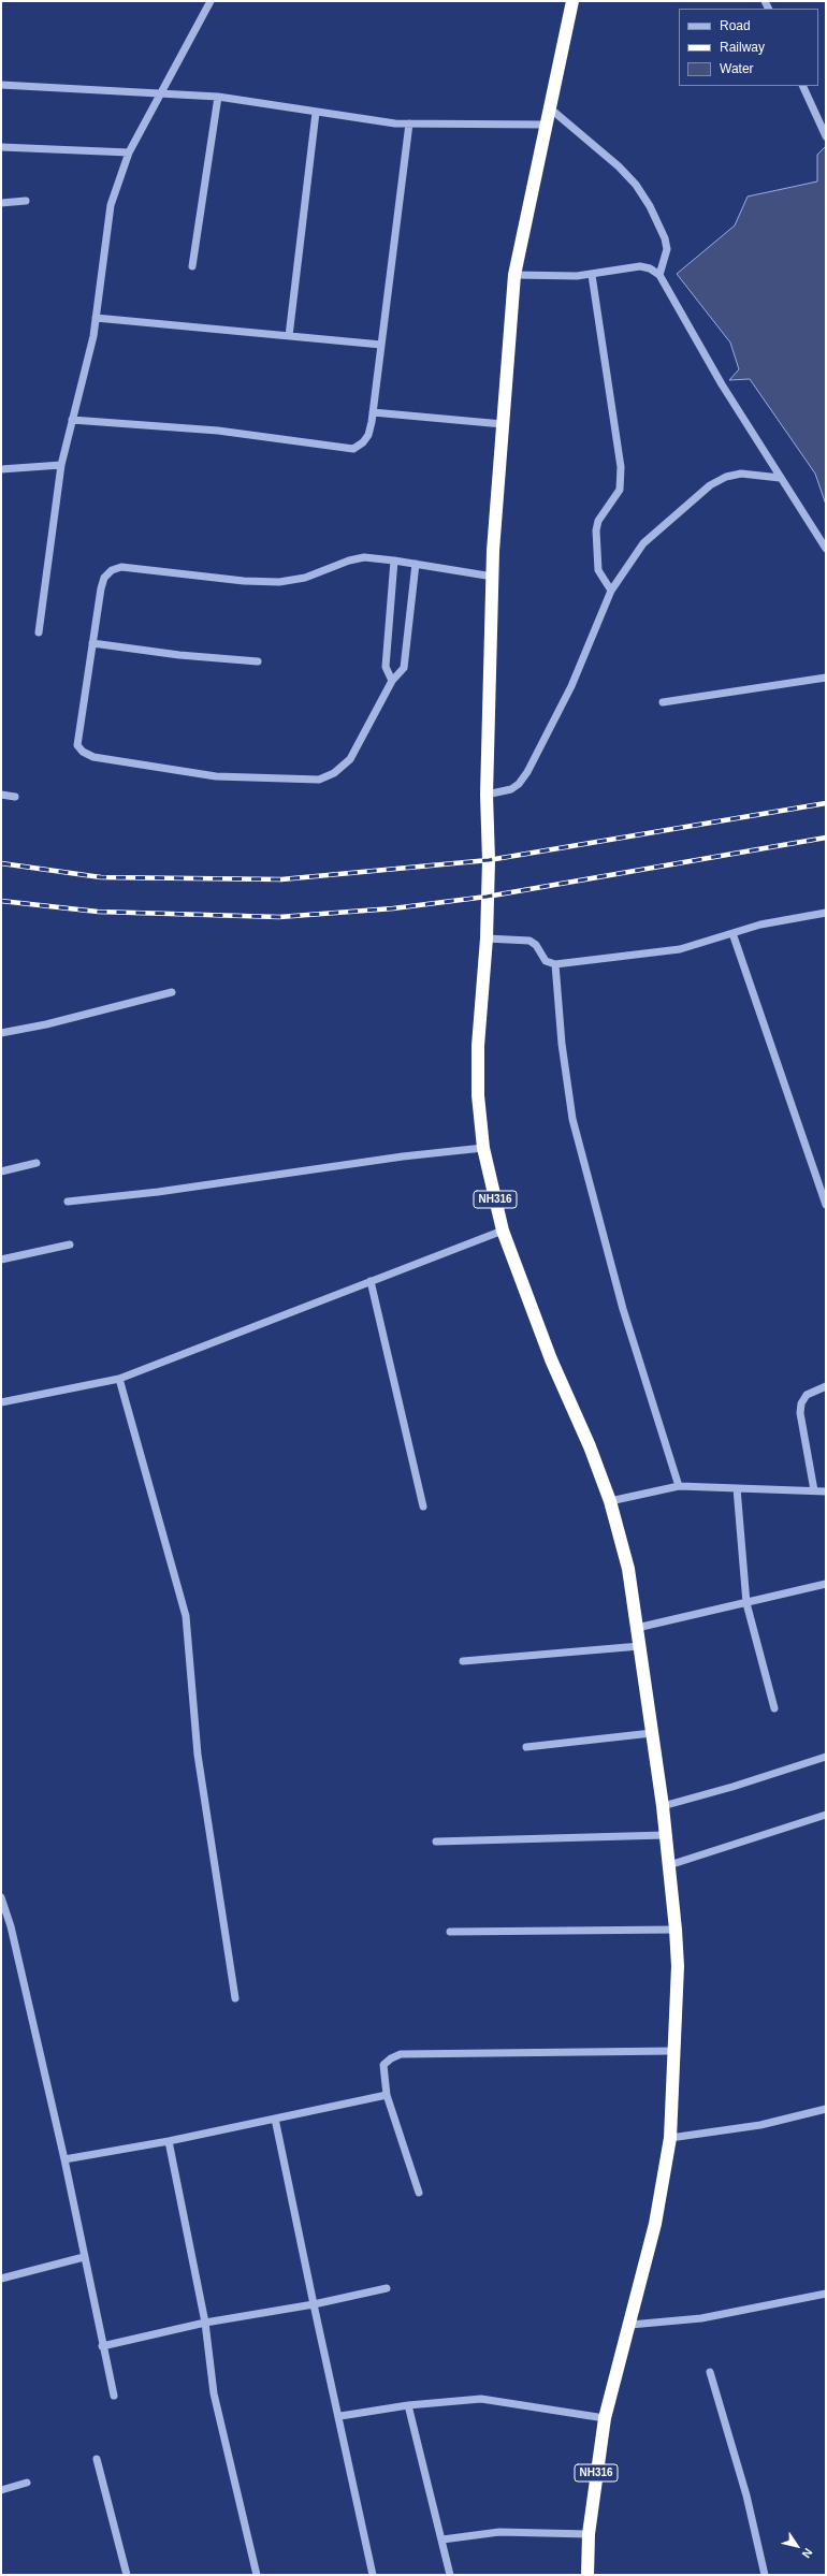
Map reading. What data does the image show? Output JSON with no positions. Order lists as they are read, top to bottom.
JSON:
{
  "streets": {
    "highway": ["NH316"]
  },
  "legend": ["Road", "Railway", "Water"],
  "north": "bottom right"
}
